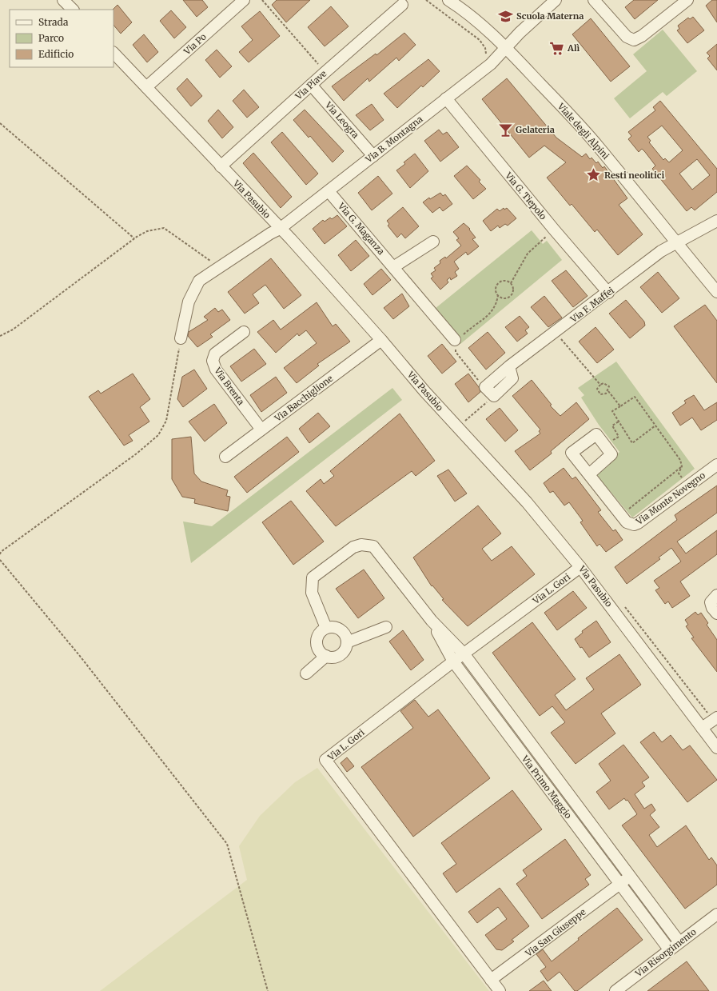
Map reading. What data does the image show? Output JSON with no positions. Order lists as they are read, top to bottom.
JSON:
{
  "streets": {
    "street": [
      "Via Po",
      "Via Piave",
      "Via Leogra",
      "Viale degli Alpini",
      "Via B. Montagna",
      "Via G. Tiepolo",
      "Via Pasubio",
      "Via G. Maganza",
      "Via F. Maffei",
      "Via Brenta",
      "Via Bacchiglione",
      "Via Monte Novegno",
      "Via L. Gori",
      "Via Primo Maggio",
      "Via San Giuseppe",
      "Via Risorgimento"
    ]
  },
  "crossings": [
    ["Via Po", "Via Pasubio"],
    ["Via Piave", "Via Leogra"],
    ["Via Piave", "Via Pasubio"],
    ["Via Leogra", "Via B. Montagna"],
    ["Viale degli Alpini", "Via B. Montagna"],
    ["Viale degli Alpini", "Via F. Maffei"],
    ["Via B. Montagna", "Via G. Tiepolo"],
    ["Via B. Montagna", "Via Pasubio"],
    ["Via B. Montagna", "Via G. Maganza"],
    ["Via G. Tiepolo", "Via F. Maffei"],
    ["Via Pasubio", "Via Bacchiglione"],
    ["Via Pasubio", "Via L. Gori"],
    ["Via Brenta", "Via Bacchiglione"],
    ["Via L. Gori", "Via Primo Maggio"],
    ["Via L. Gori", "Via San Giuseppe"],
    ["Via Primo Maggio", "Via San Giuseppe"],
    ["Via Primo Maggio", "Via Risorgimento"]
  ],
  "places": {
    "school or university": ["Scuola Materna"],
    "supermarket": ["Alì"],
    "bar": ["Gelateria"],
    "place": ["Resti neolitici"]
  },
  "legend": ["Strada", "Parco", "Edificio"]
}
